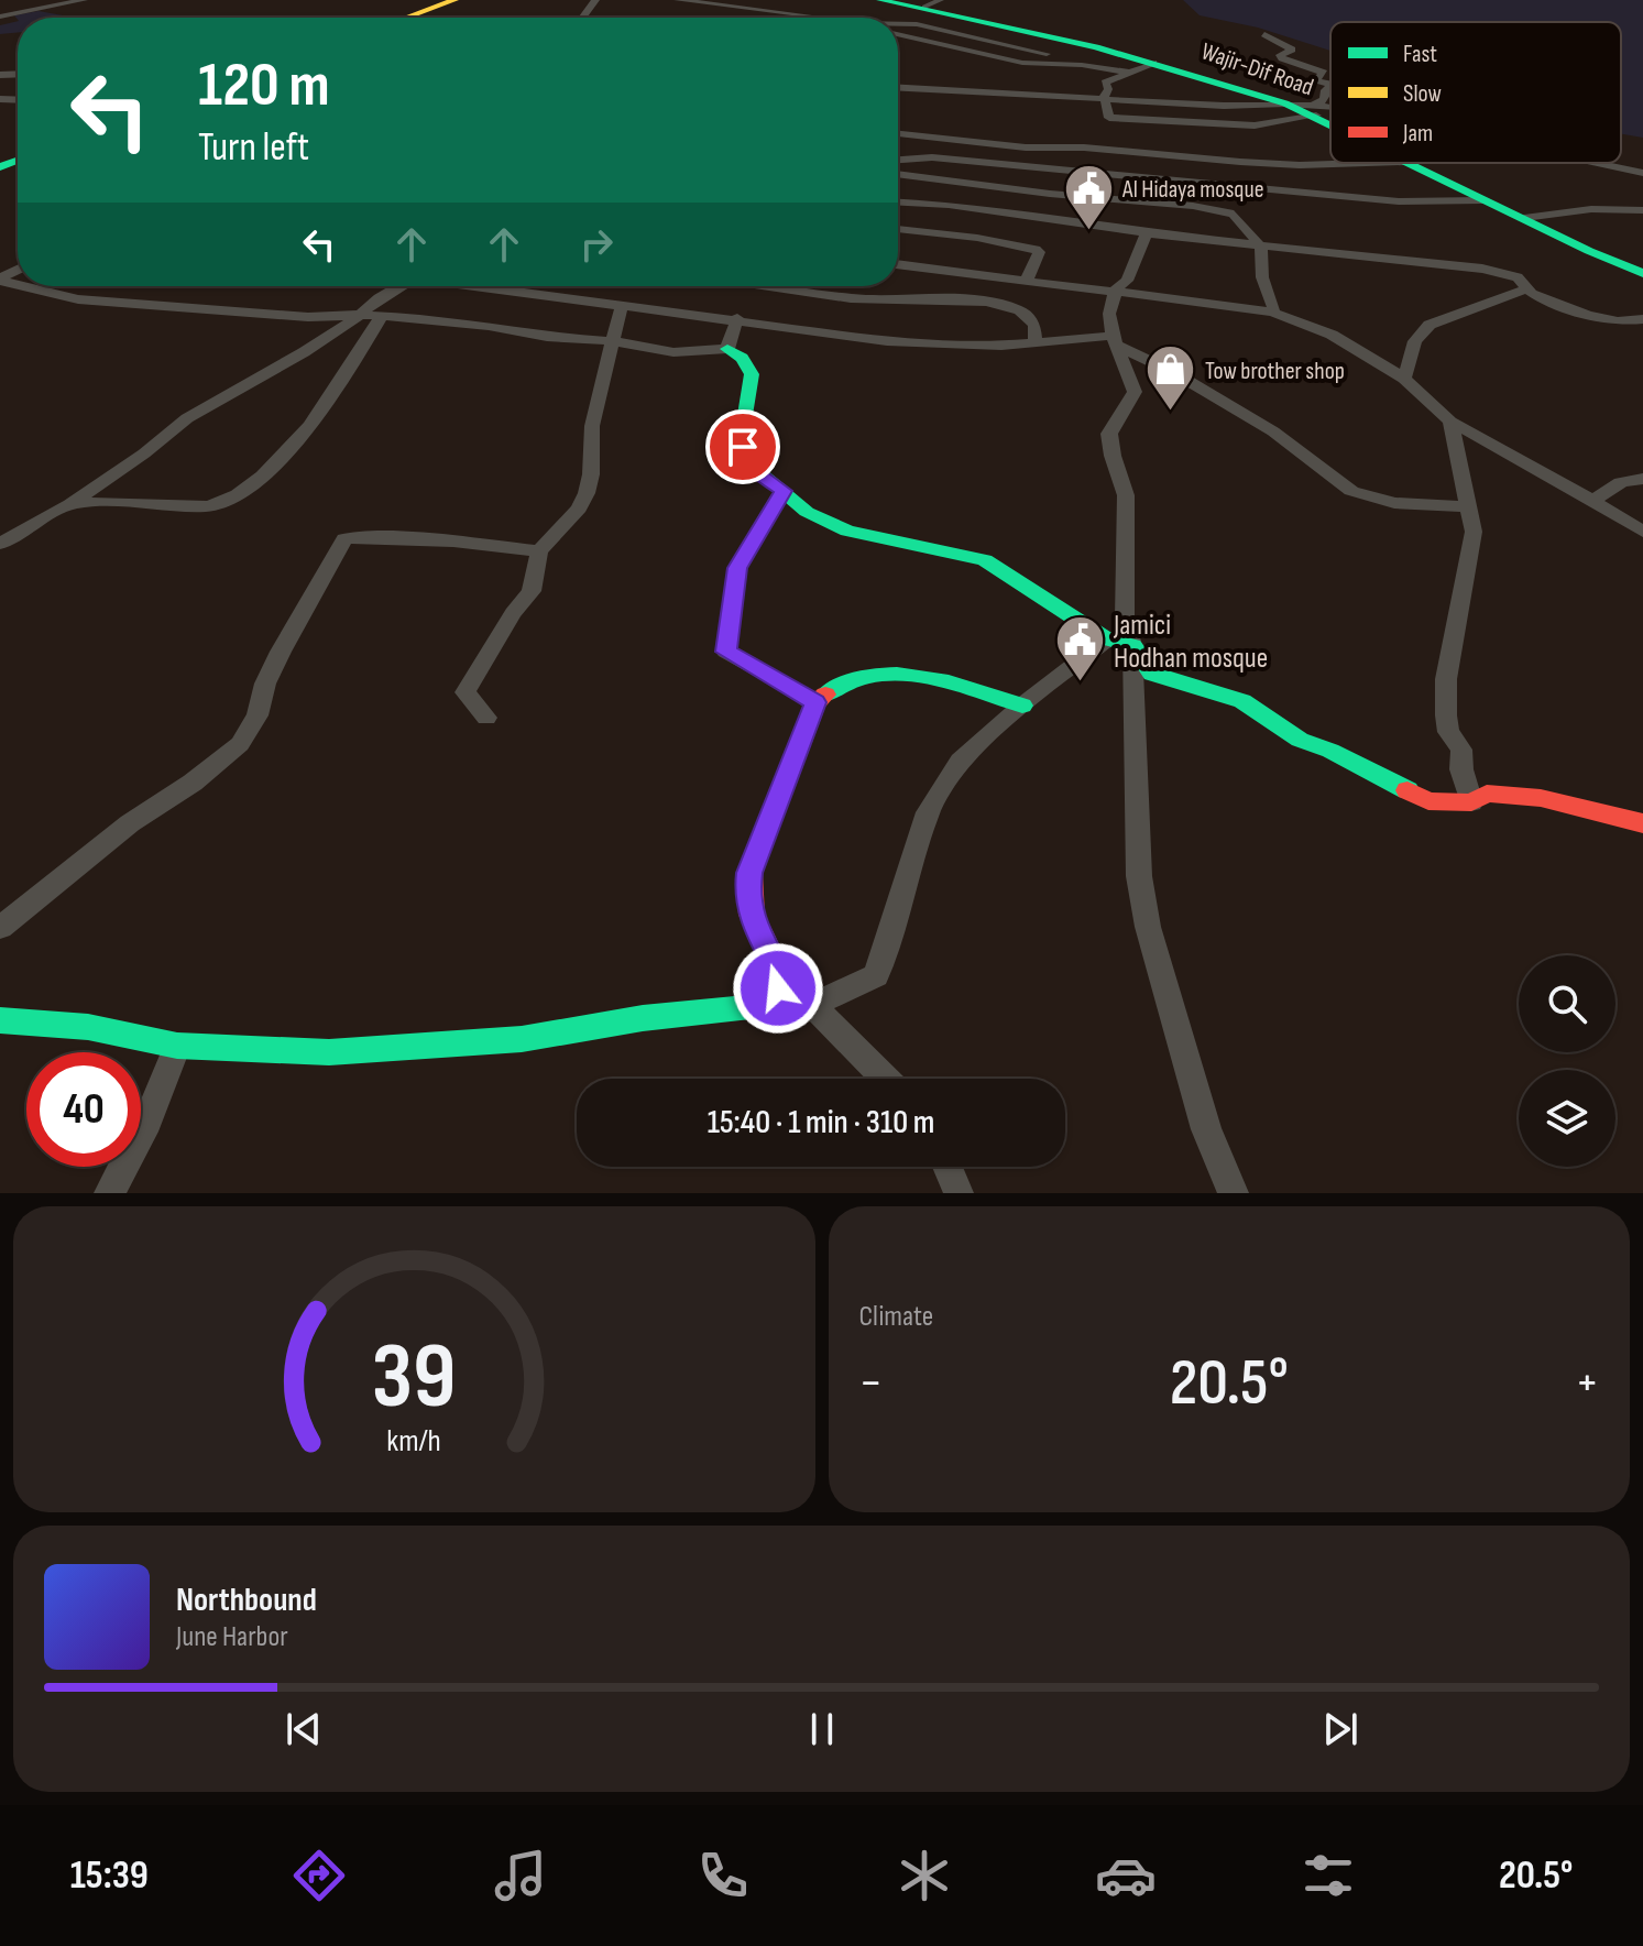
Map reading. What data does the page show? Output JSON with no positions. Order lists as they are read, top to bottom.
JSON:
{
  "streets": {
    "main road": ["Wajir-Dif Road"]
  },
  "places": {
    "public building": ["Al Hidaya mosque", "Jamici Hodhan mosque"],
    "shop": ["Tow brother shop"]
  },
  "legend": ["Fast", "Slow", "Jam"],
  "page": {
    "turn": ["120 m", "Turn left"],
    "limit": "40",
    "trip": "15:40 · 1 min · 310 m",
    "tile": "Climate",
    "heat": ["−", "20.5°", "+"],
    "song": ["Northbound", "June Harbor"],
    "tabs": ["15:39", "20.5°"],
    "gauge": ["39", "km/h"]
  }
}
